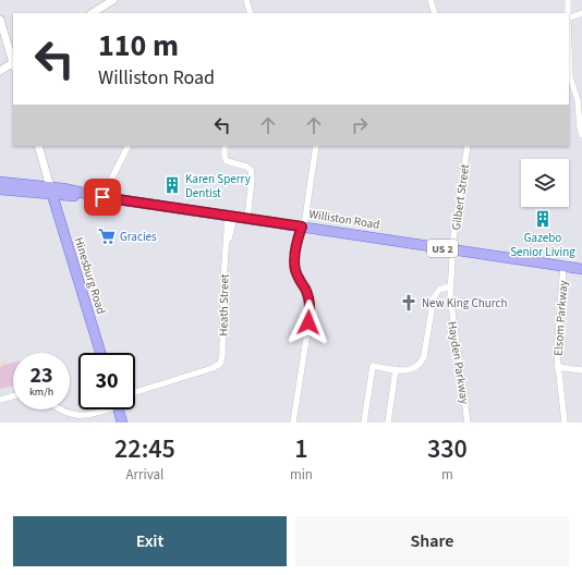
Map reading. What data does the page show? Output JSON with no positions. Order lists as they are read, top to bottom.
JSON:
{
  "streets": {
    "main road": ["Williston Road", "US 2", "Hinesburg Road"],
    "street": [
      "Gilbert Street",
      "Heath Street",
      "Elsom Parkway",
      "Hayden Parkway"
    ]
  },
  "crossings": [
    ["Gilbert Street", "Williston Road"],
    ["Gilbert Street", "Hayden Parkway"],
    ["Williston Road", "Hinesburg Road"],
    ["Williston Road", "Heath Street"],
    ["Williston Road", "Elsom Parkway"],
    ["Williston Road", "Hayden Parkway"]
  ],
  "places": {
    "building": ["Karen Sperry Dentist", "Gazebo Senior Living"],
    "supermarket": ["Gracies"],
    "church": ["New King Church"]
  },
  "page": {
    "turn": ["110 m", "Williston Road"],
    "speed": "23 km/h",
    "limit": "30",
    "eta": [
      "22:45",
      "Arrival",
      "1",
      "min",
      "330",
      "m"
    ],
    "buttons": ["Exit", "Share"]
  }
}
